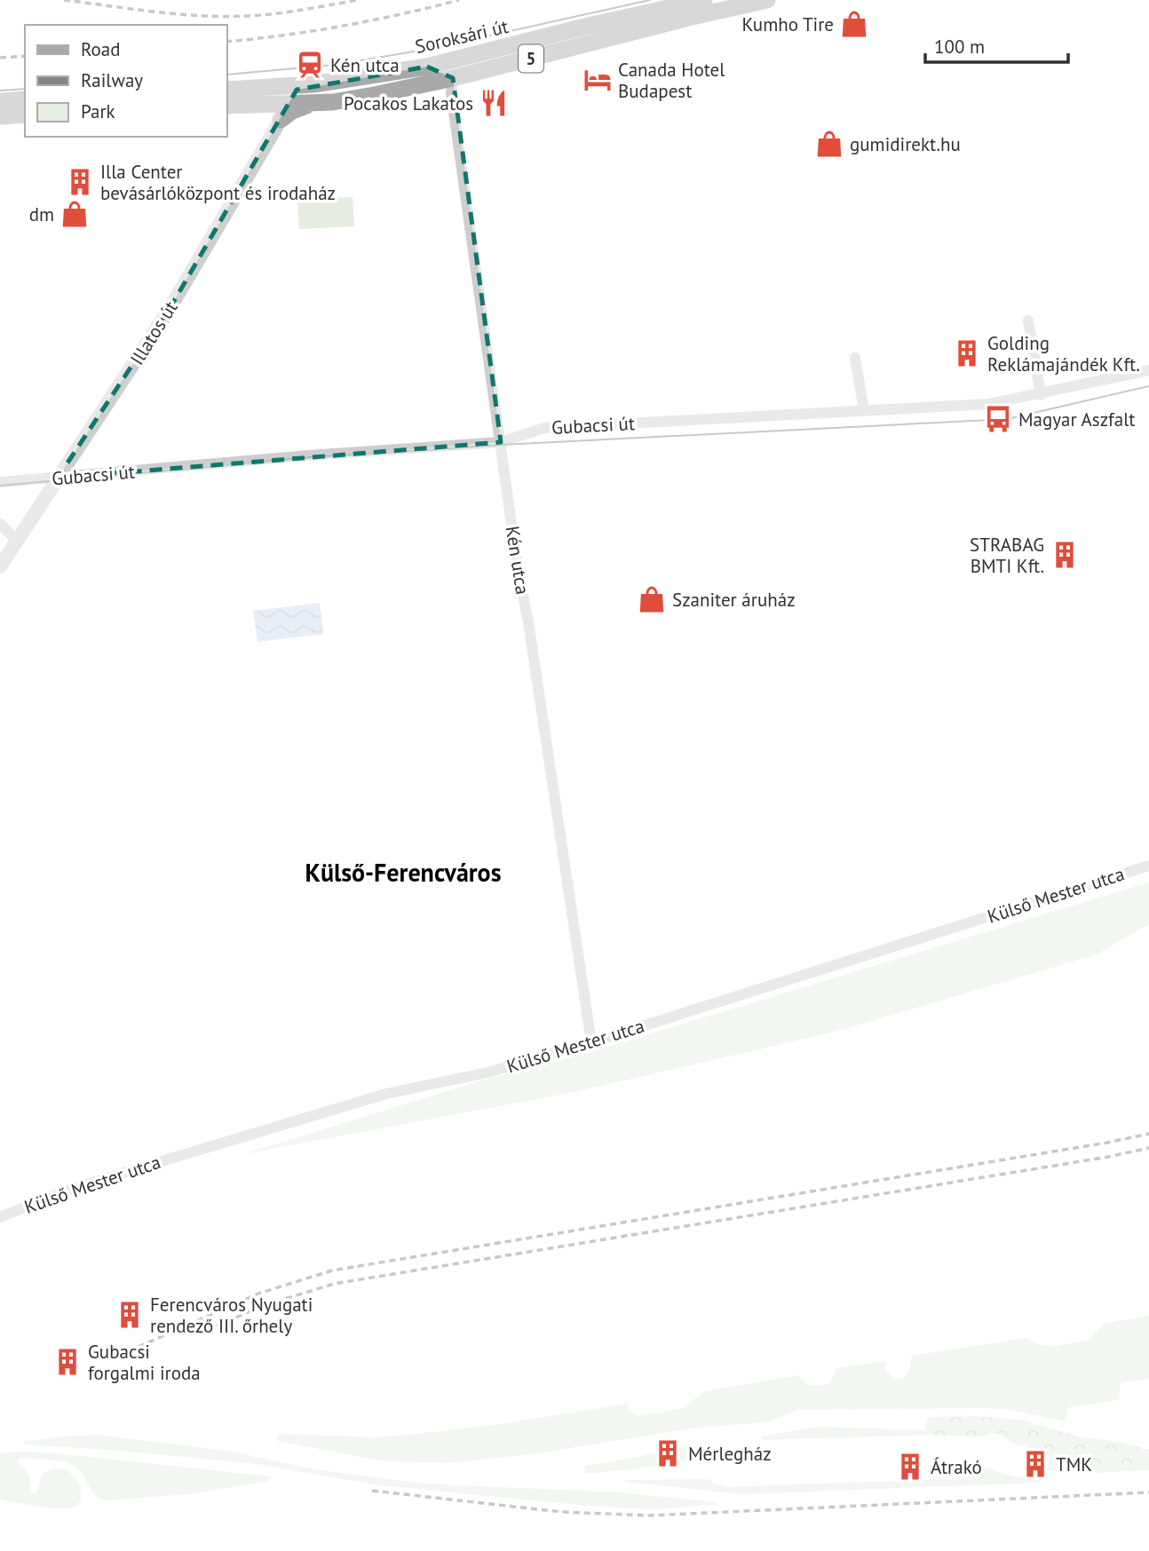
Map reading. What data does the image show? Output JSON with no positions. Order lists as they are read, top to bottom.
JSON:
{
  "streets": {
    "main road": ["Soroksári út", "5"],
    "street": [
      "Illatos út",
      "Gubacsi út",
      "Kén utca",
      "Külső Mester utca"
    ]
  },
  "crossings": [
    ["Soroksári út", "Illatos út"],
    ["Soroksári út", "Kén utca"],
    ["Illatos út", "Gubacsi út"],
    ["Gubacsi út", "Kén utca"],
    ["Kén utca", "Külső Mester utca"]
  ],
  "districts": ["Külső-Ferencváros"],
  "places": {
    "shop": [
      "Kumho Tire",
      "gumidirekt.hu",
      "dm",
      "Szaniter áruház"
    ],
    "station": ["Kén utca"],
    "hotel": ["Canada Hotel Budapest"],
    "restaurant": ["Pocakos Lakatos"],
    "building": [
      "Illa Center bevásárlóközpont és irodaház",
      "Golding Reklámajándék Kft.",
      "STRABAG BMTI Kft.",
      "Ferencváros Nyugati rendező III. őrhely",
      "Gubacsi forgalmi iroda",
      "Mérlegház",
      "TMK",
      "Átrakó"
    ],
    "bus stop": ["Magyar Aszfalt"]
  },
  "legend": ["Road", "Railway", "Park"],
  "scale_bar": "100 m"
}
